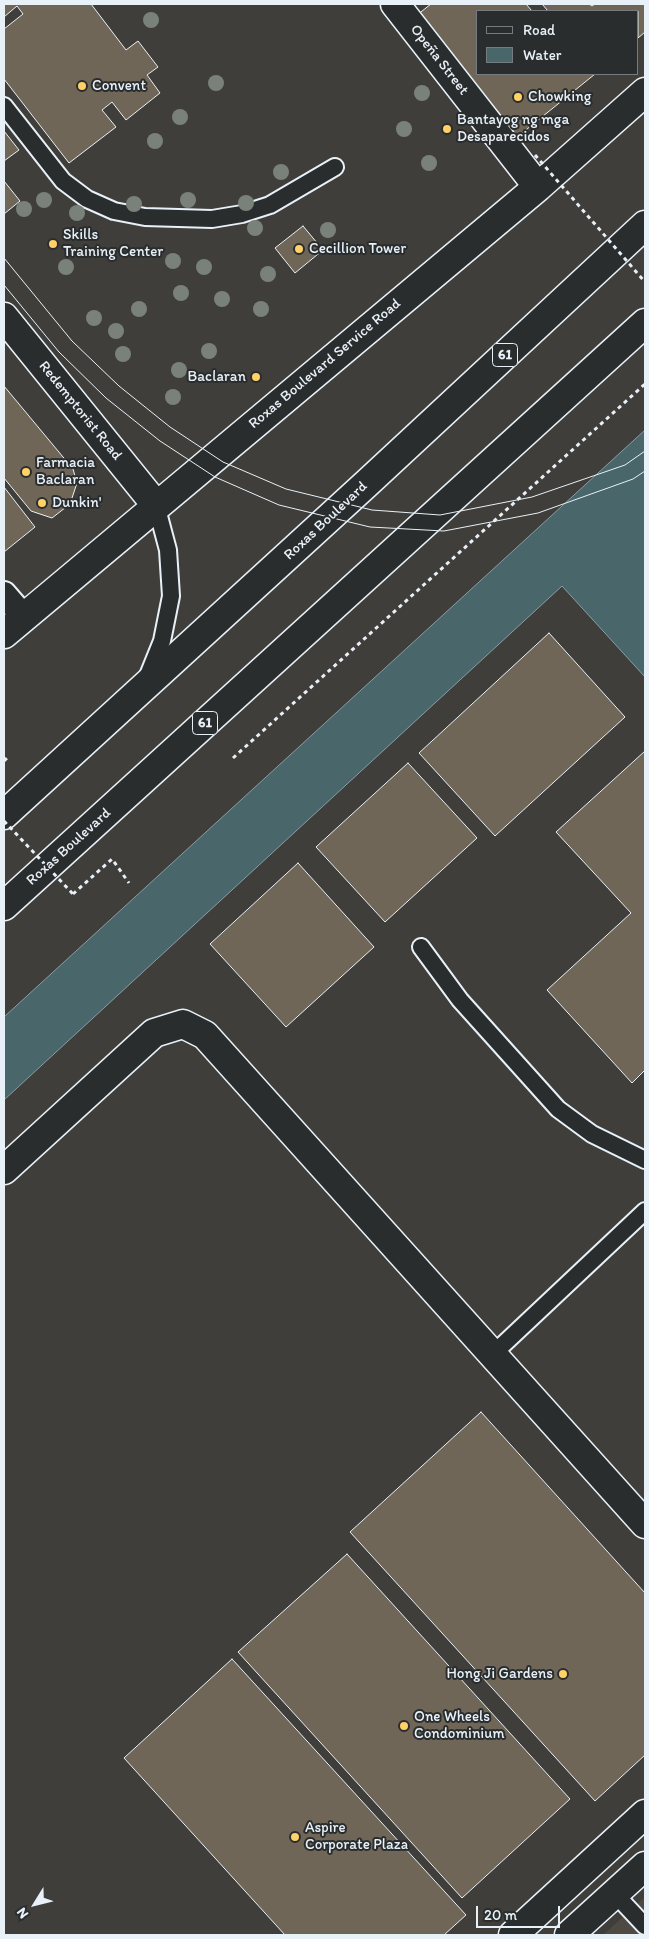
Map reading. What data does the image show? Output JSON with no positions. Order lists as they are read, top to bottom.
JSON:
{
  "streets": {
    "main road": [
      "Opeña Street",
      "61",
      "Roxas Boulevard Service Road",
      "Redemptorist Road",
      "Roxas Boulevard"
    ]
  },
  "crossings": [
    ["Opeña Street", "Roxas Boulevard Service Road"],
    ["Roxas Boulevard Service Road", "Redemptorist Road"]
  ],
  "places": [
    "Convent",
    "Chowking",
    "Bantayog ng mga Desaparecidos",
    "Skills Training Center",
    "Cecillion Tower",
    "Baclaran",
    "Farmacia Baclaran",
    "Dunkin'",
    "Hong Ji Gardens",
    "One Wheels Condominium",
    "Aspire Corporate Plaza"
  ],
  "legend": ["Road", "Water"],
  "scale_bar": "20 m",
  "north": "bottom left"
}
